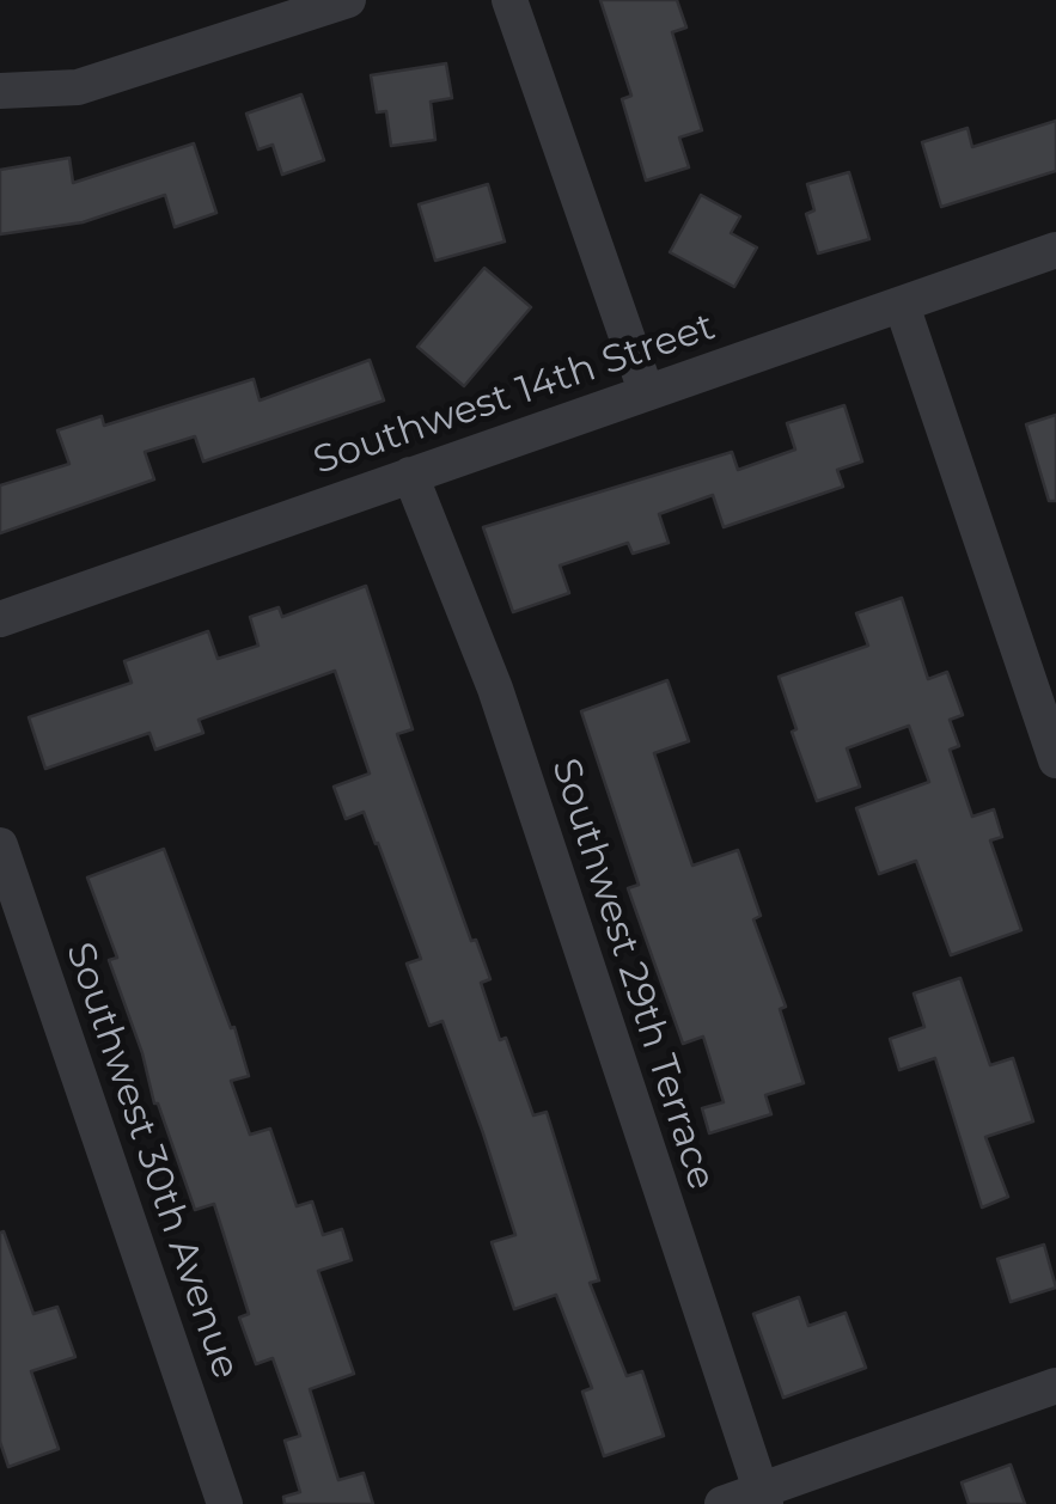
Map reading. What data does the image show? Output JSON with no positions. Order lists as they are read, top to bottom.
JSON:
{
  "streets": {
    "street": ["Southwest 14th Street", "Southwest 29th Terrace", "Southwest 30th Avenue"]
  },
  "crossings": [
    ["Southwest 14th Street", "Southwest 29th Terrace"]
  ]
}
